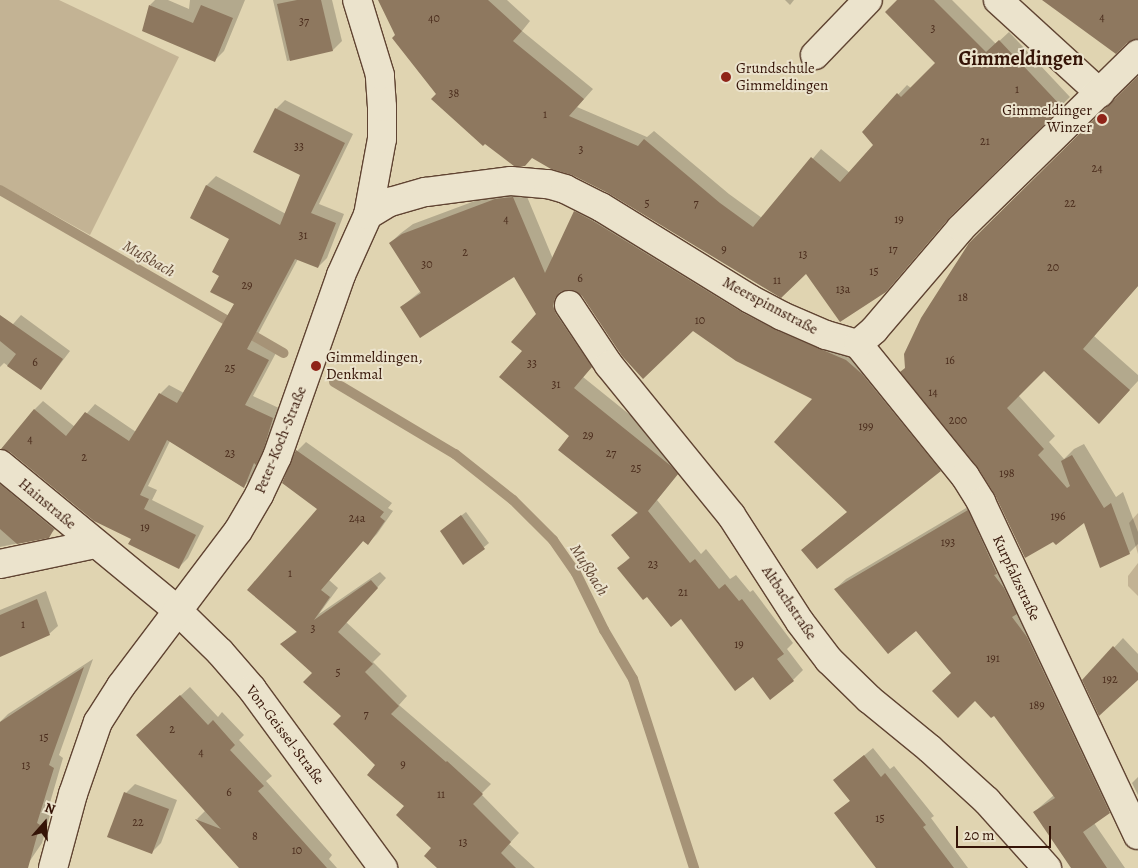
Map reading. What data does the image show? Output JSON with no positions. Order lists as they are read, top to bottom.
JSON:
{
  "streets": {
    "street": [
      "Meerspinnstraße",
      "Peter-Koch-Straße",
      "Hainstraße",
      "Kurpfalzstraße",
      "Altbachstraße",
      "Von-Geissel-Straße"
    ]
  },
  "crossings": [
    ["Meerspinnstraße", "Peter-Koch-Straße"],
    ["Meerspinnstraße", "Kurpfalzstraße"],
    ["Peter-Koch-Straße", "Hainstraße"],
    ["Peter-Koch-Straße", "Von-Geissel-Straße"],
    ["Hainstraße", "Von-Geissel-Straße"]
  ],
  "districts": ["Gimmeldingen"],
  "water": ["Mußbach"],
  "places": ["Grundschule Gimmeldingen", "Gimmeldinger Winzer", "Gimmeldingen, Denkmal"],
  "house_numbers": [
    "4",
    "40",
    "37",
    "3",
    "1",
    "38",
    "1",
    "21",
    "33",
    "3",
    "24",
    "5",
    "7",
    "22",
    "4",
    "19",
    "31",
    "9",
    "17",
    "2",
    "13",
    "30",
    "20",
    "15",
    "6",
    "11",
    "29",
    "13a",
    "18",
    "10",
    "16",
    "6",
    "33",
    "25",
    "31",
    "14",
    "200",
    "199",
    "29",
    "4",
    "23",
    "27",
    "2",
    "25",
    "198",
    "196",
    "24a",
    "19",
    "193",
    "23",
    "1",
    "21",
    "1",
    "3",
    "19",
    "191",
    "5",
    "192",
    "189",
    "7",
    "2",
    "15",
    "4",
    "9",
    "13",
    "6",
    "11",
    "15",
    "22",
    "8",
    "13",
    "10"
  ],
  "scale_bar": "20 m",
  "north": "top"
}
